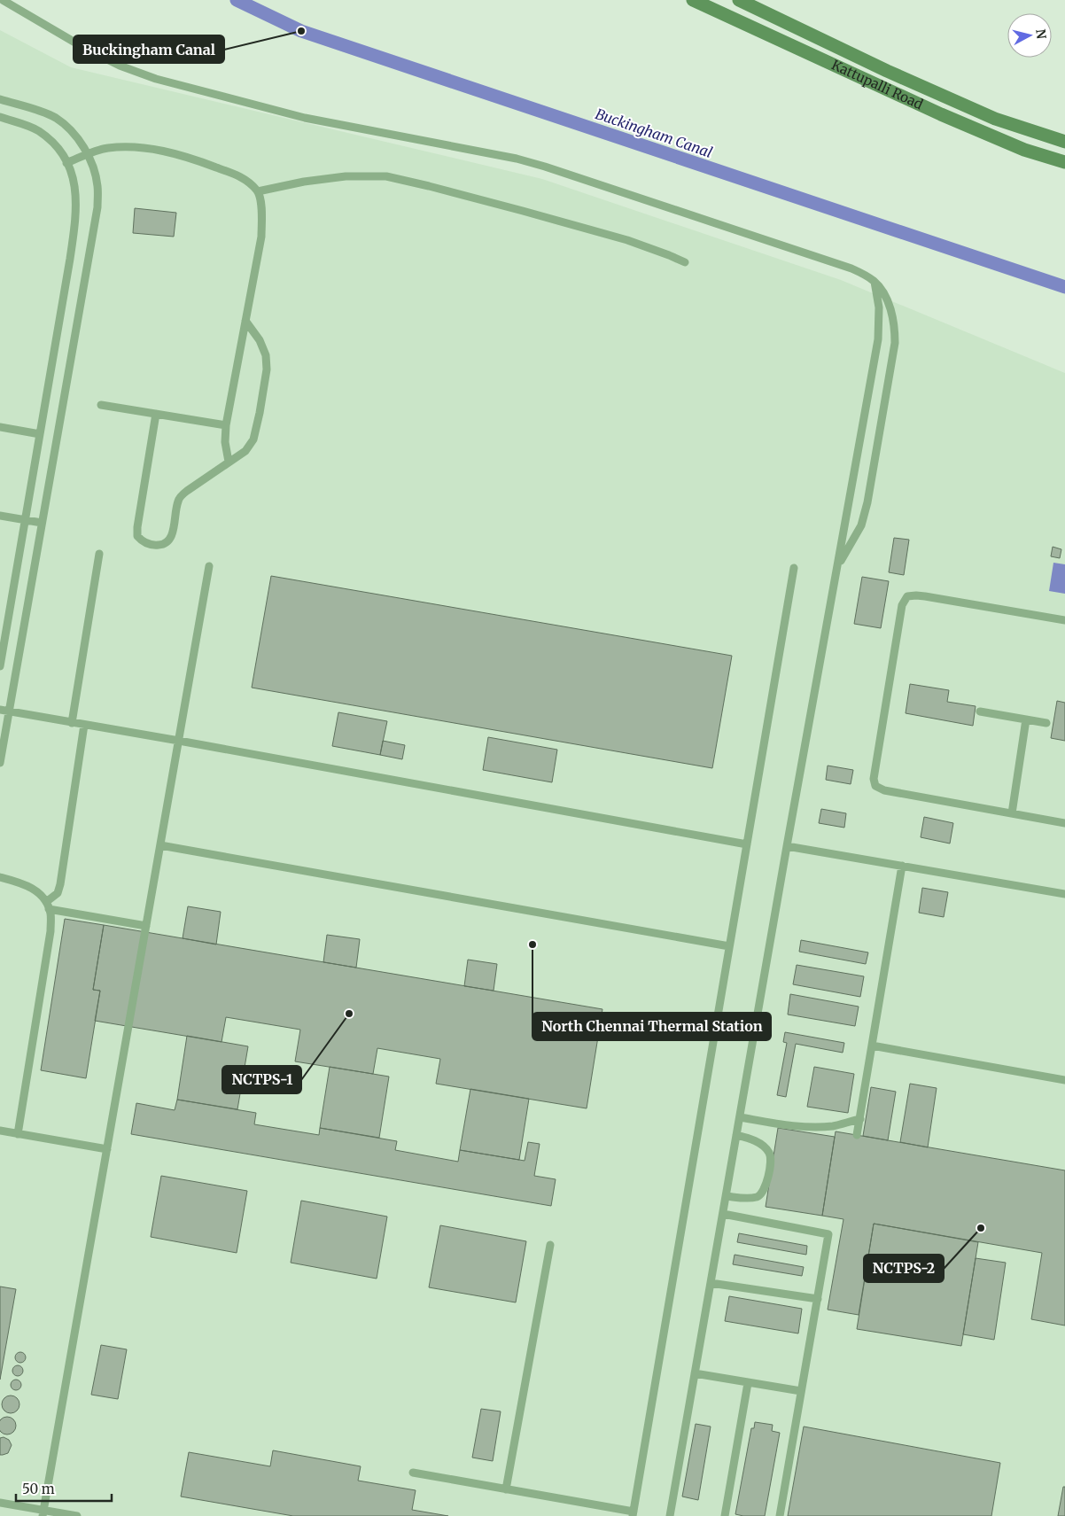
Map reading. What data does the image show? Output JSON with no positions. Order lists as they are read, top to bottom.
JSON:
{
  "streets": {
    "main road": ["Kattupalli Road"]
  },
  "water": ["Buckingham Canal"],
  "places": [
    "Buckingham Canal",
    "North Chennai Thermal Station",
    "NCTPS-1",
    "NCTPS-2"
  ],
  "scale_bar": "50 m",
  "north": "right"
}
